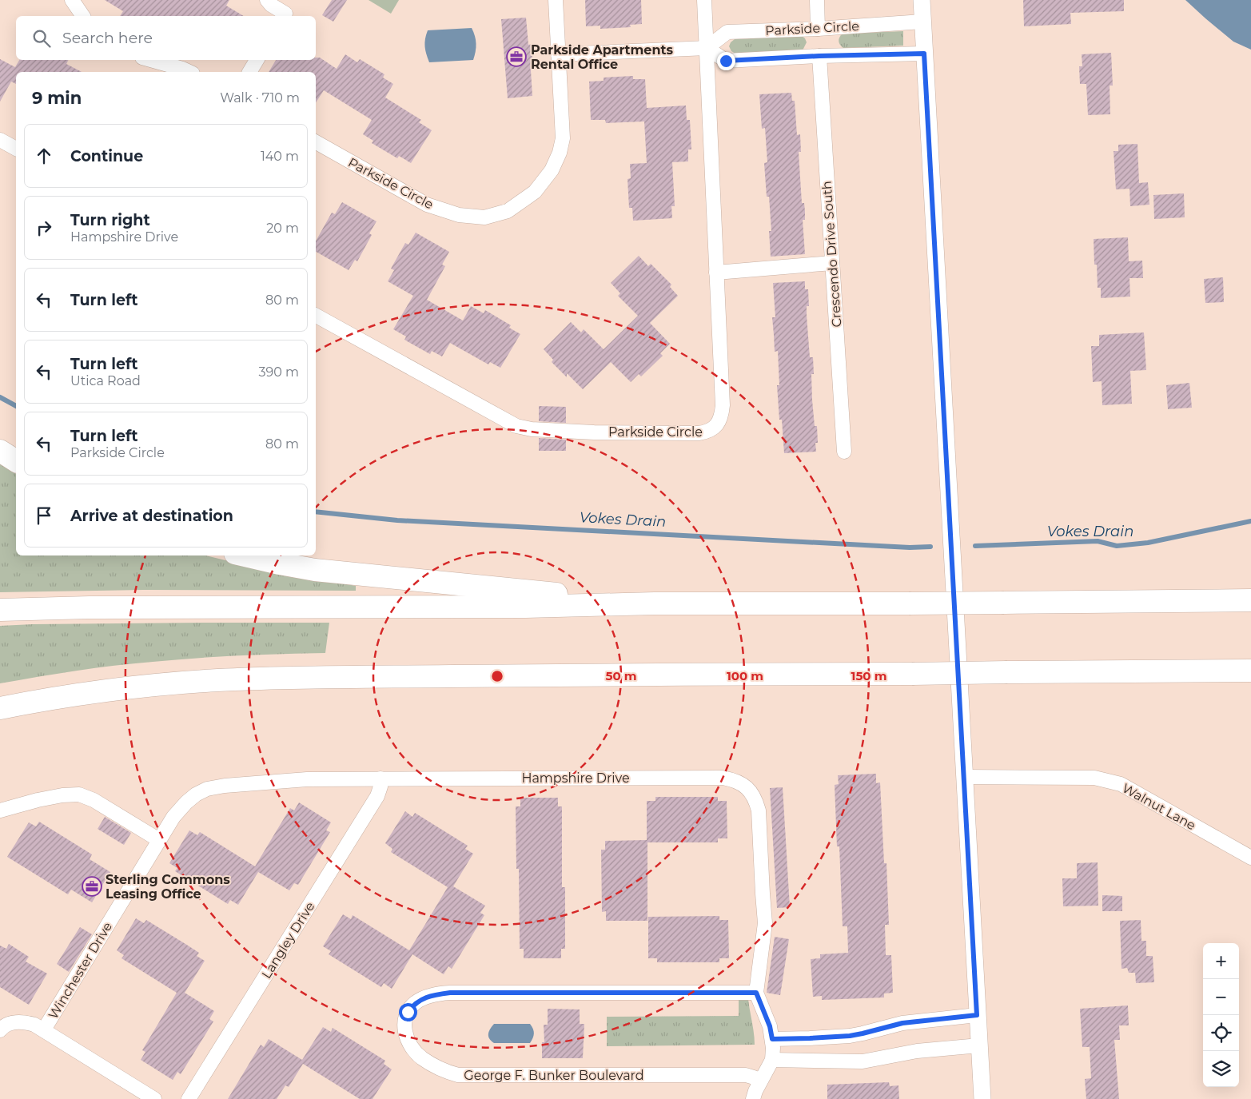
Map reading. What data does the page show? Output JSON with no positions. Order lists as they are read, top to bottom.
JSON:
{
  "streets": {
    "street": [
      "Parkside Circle",
      "Crescendo Drive South",
      "Hampshire Drive",
      "Walnut Lane",
      "Langley Drive",
      "Winchester Drive",
      "George F. Bunker Boulevard"
    ]
  },
  "crossings": [
    ["Hampshire Drive", "Langley Drive"],
    ["Hampshire Drive", "Winchester Drive"],
    ["Hampshire Drive", "George F. Bunker Boulevard"]
  ],
  "water": ["Vokes Drain"],
  "places": {
    "office": ["Parkside Apartments Rental Office", "Sterling Commons Leasing Office"]
  },
  "page": {
    "search": "Search here",
    "heading": ["9 min", "Walk · 710 m"],
    "list": [
      ["Continue", "140 m"],
      ["Turn right", "Hampshire Drive", "20 m"],
      ["Turn left", "80 m"],
      ["Turn left", "Utica Road", "390 m"],
      ["Turn left", "Parkside Circle", "80 m"],
      "Arrive at destination"
    ],
    "map_buttons": ["+", "−"]
  },
  "rings": ["50 m", "100 m", "150 m"]
}
